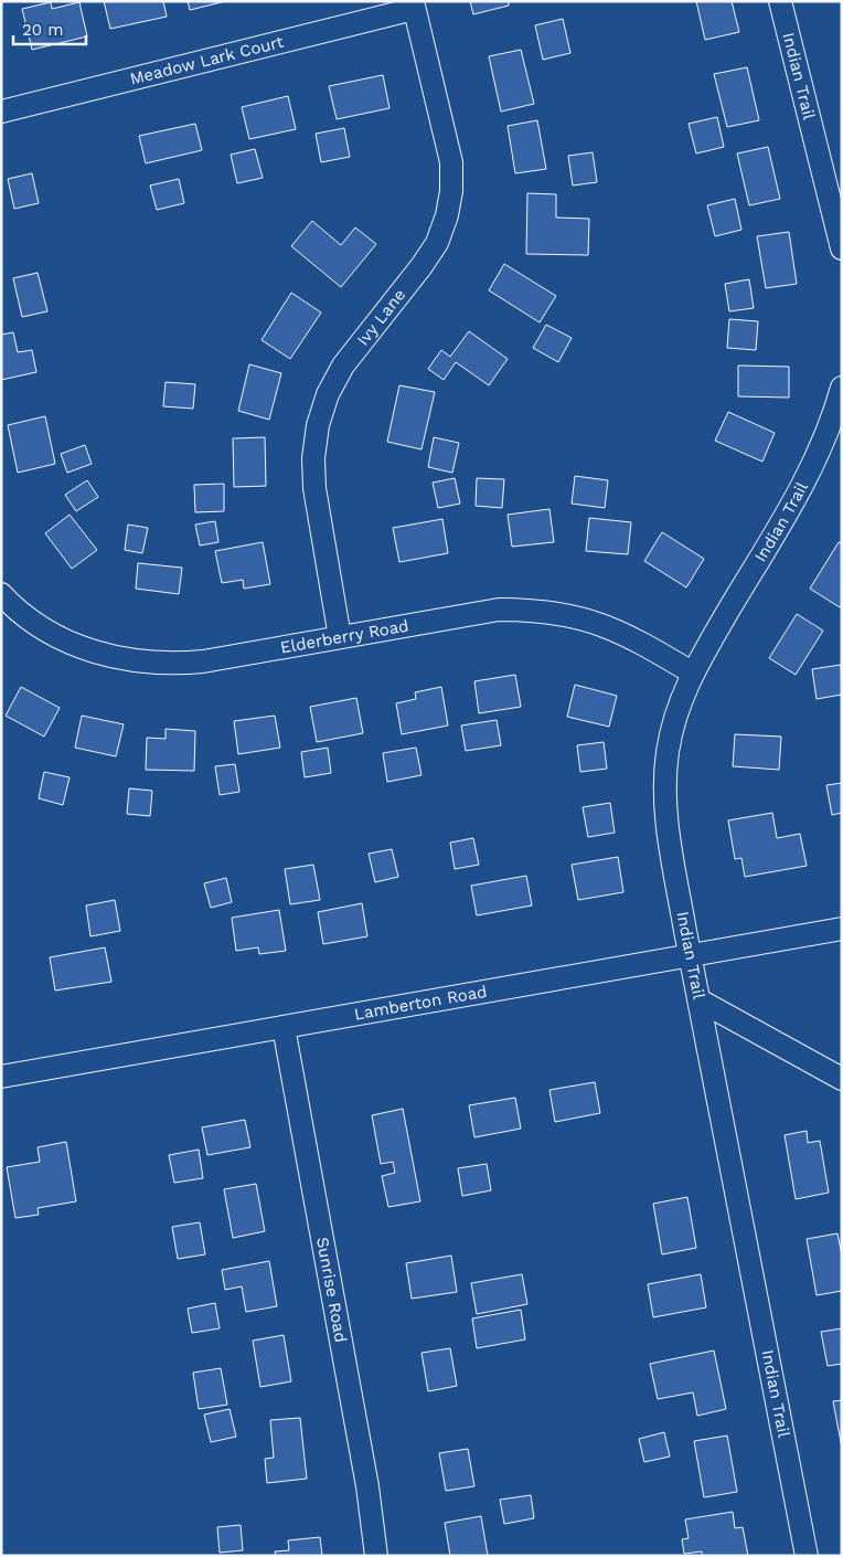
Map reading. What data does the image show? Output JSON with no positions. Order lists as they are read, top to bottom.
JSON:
{
  "streets": {
    "street": [
      "Meadow Lark Court",
      "Indian Trail",
      "Ivy Lane",
      "Elderberry Road",
      "Lamberton Road",
      "Sunrise Road"
    ]
  },
  "crossings": [
    ["Meadow Lark Court", "Ivy Lane"],
    ["Indian Trail", "Elderberry Road"],
    ["Indian Trail", "Lamberton Road"],
    ["Ivy Lane", "Elderberry Road"],
    ["Lamberton Road", "Sunrise Road"]
  ],
  "scale_bar": "20 m"
}
